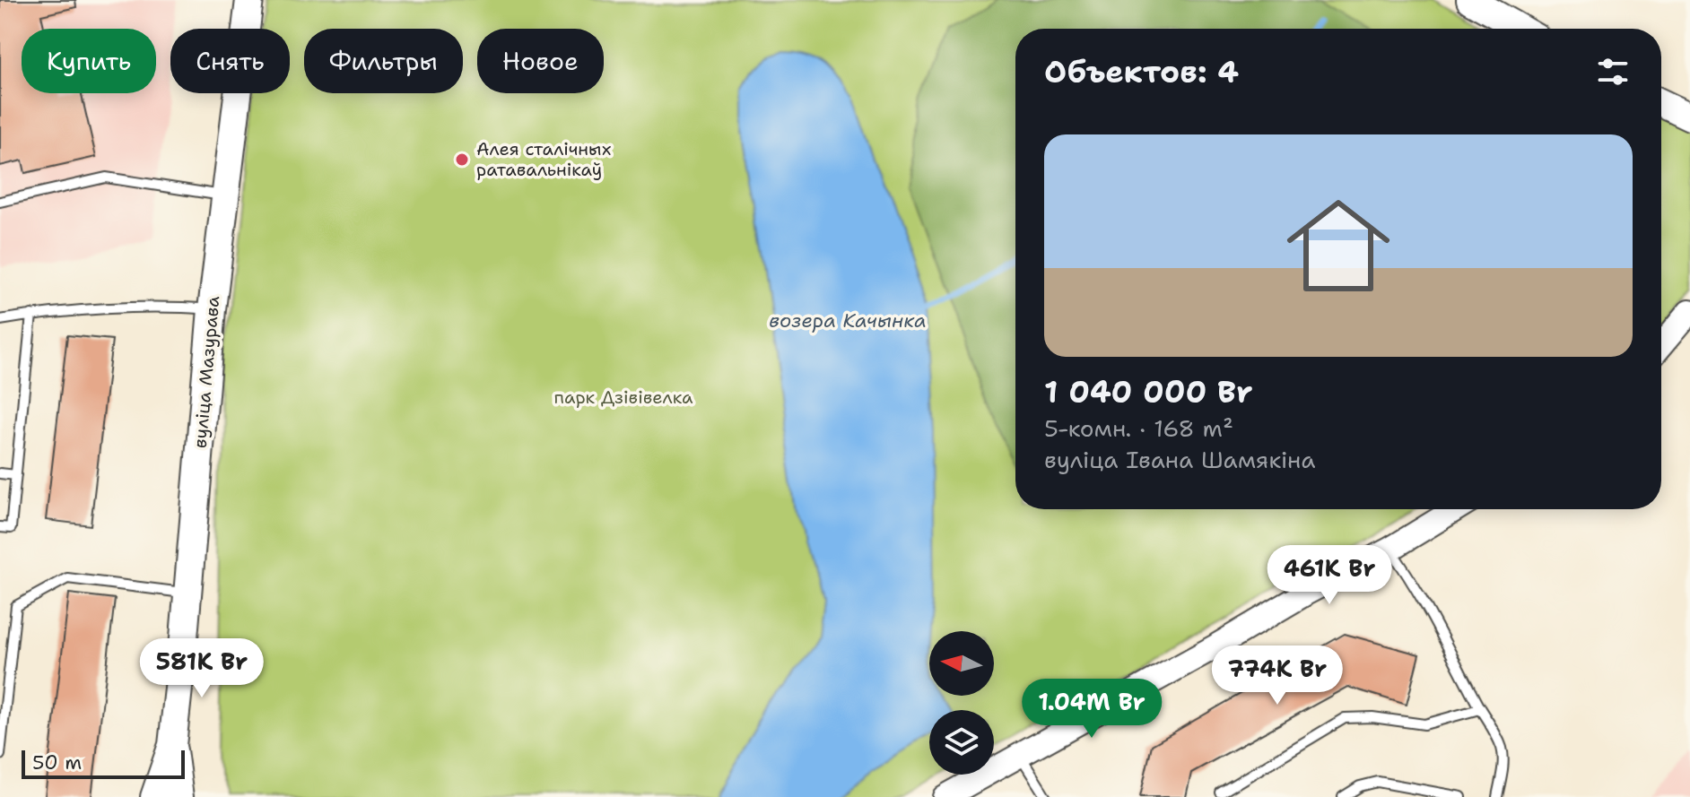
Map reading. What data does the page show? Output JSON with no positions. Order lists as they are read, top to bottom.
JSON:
{
  "streets": {
    "main road": ["вуліца Мазурава"]
  },
  "water": ["возера Качынка"],
  "parks": ["парк Дзівівелка"],
  "places": ["Алея сталічных ратавальнікаў"],
  "scale_bar": "50 m",
  "north": "left",
  "page": {
    "chip": [
      "Купить",
      "Снять",
      "Фильтры",
      "Новое"
    ],
    "heading": "Объектов: 4",
    "list": [
      {
        "name": "1 040 000 Br",
        "note": "5-комн. · 168 m² · вуліца Івана Шамякіна"
      }
    ],
    "price": [
      "461K Br",
      "581K Br",
      "774K Br",
      "1.04M Br"
    ],
    "scale": "50 m"
  }
}
